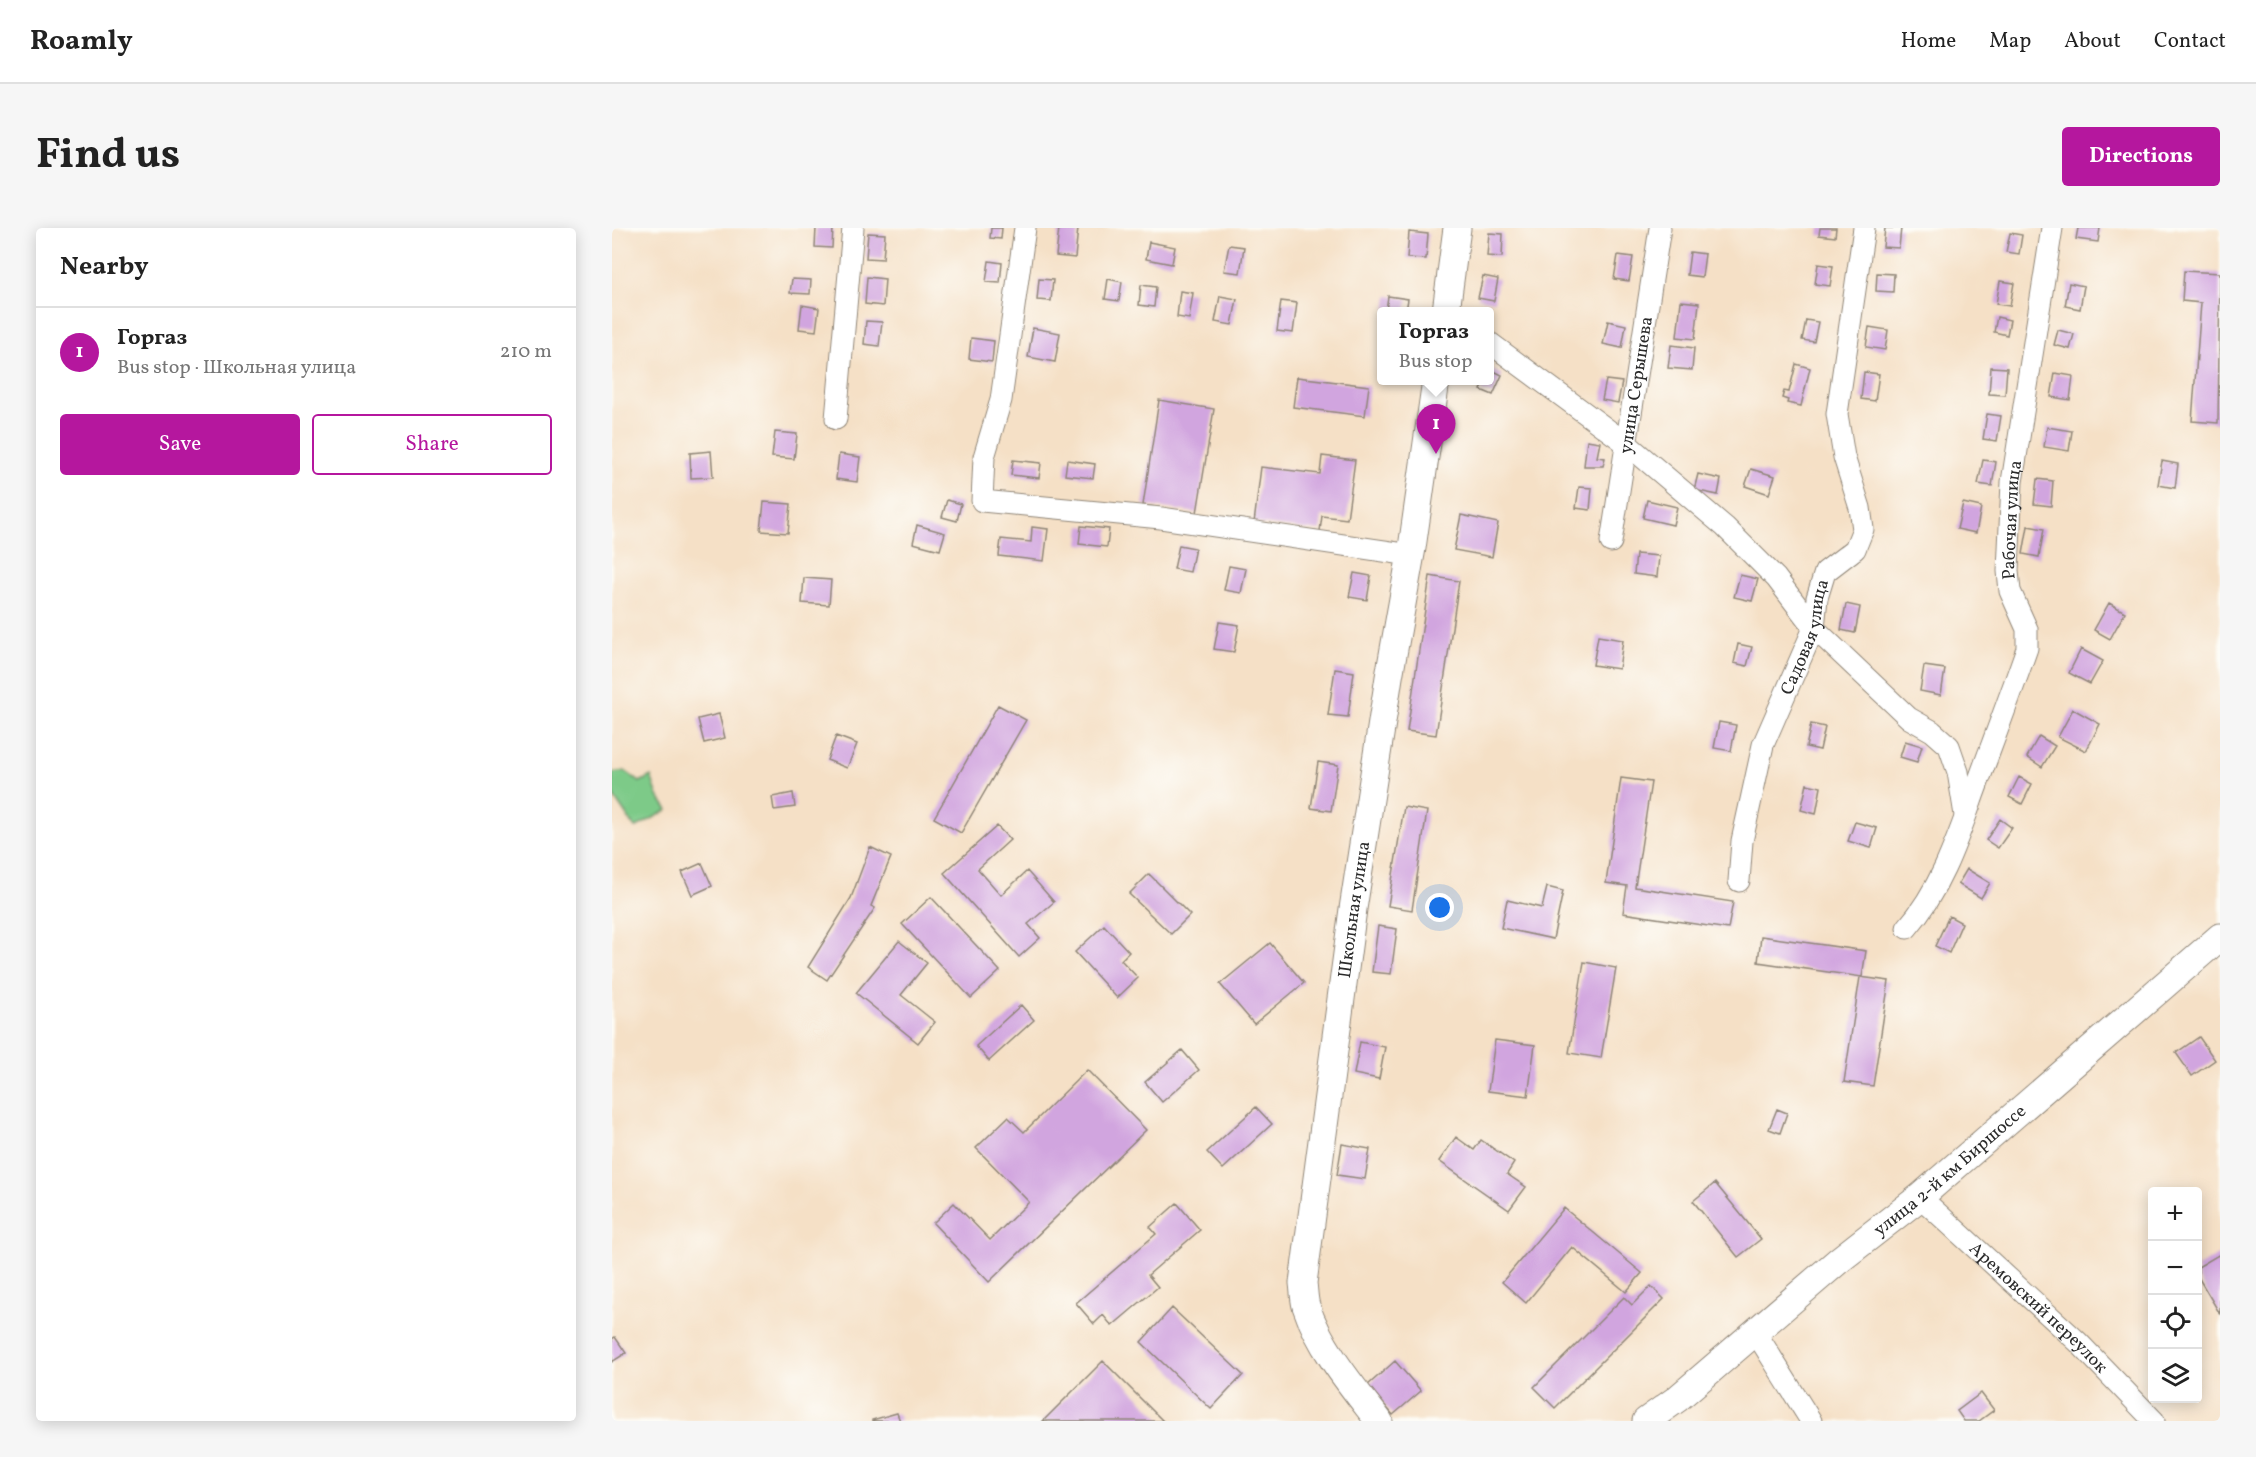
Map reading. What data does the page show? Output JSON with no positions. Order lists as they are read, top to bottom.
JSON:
{
  "streets": {
    "main road": ["Школьная улица", "улица 2-й км Биршоссе"],
    "street": [
      "улица Серышева",
      "Рабочая улица",
      "Садовая улица",
      "Аремовский переулок"
    ]
  },
  "crossings": [
    ["улица 2-й км Биршоссе", "Аремовский переулок"]
  ],
  "page": {
    "header": "Roamly",
    "nav": [
      "Home",
      "Map",
      "About",
      "Contact"
    ],
    "title": "Find us",
    "buttons": [
      "Directions",
      ["Save", "Share"]
    ],
    "heading": "Nearby",
    "list": [
      {
        "mark": "1",
        "name": "Горгаз",
        "note": "Bus stop · Школьная улица",
        "value": "210 m"
      }
    ],
    "popup": ["Горгаз", "Bus stop"],
    "pins": "1",
    "map_buttons": ["+", "−"]
  }
}
